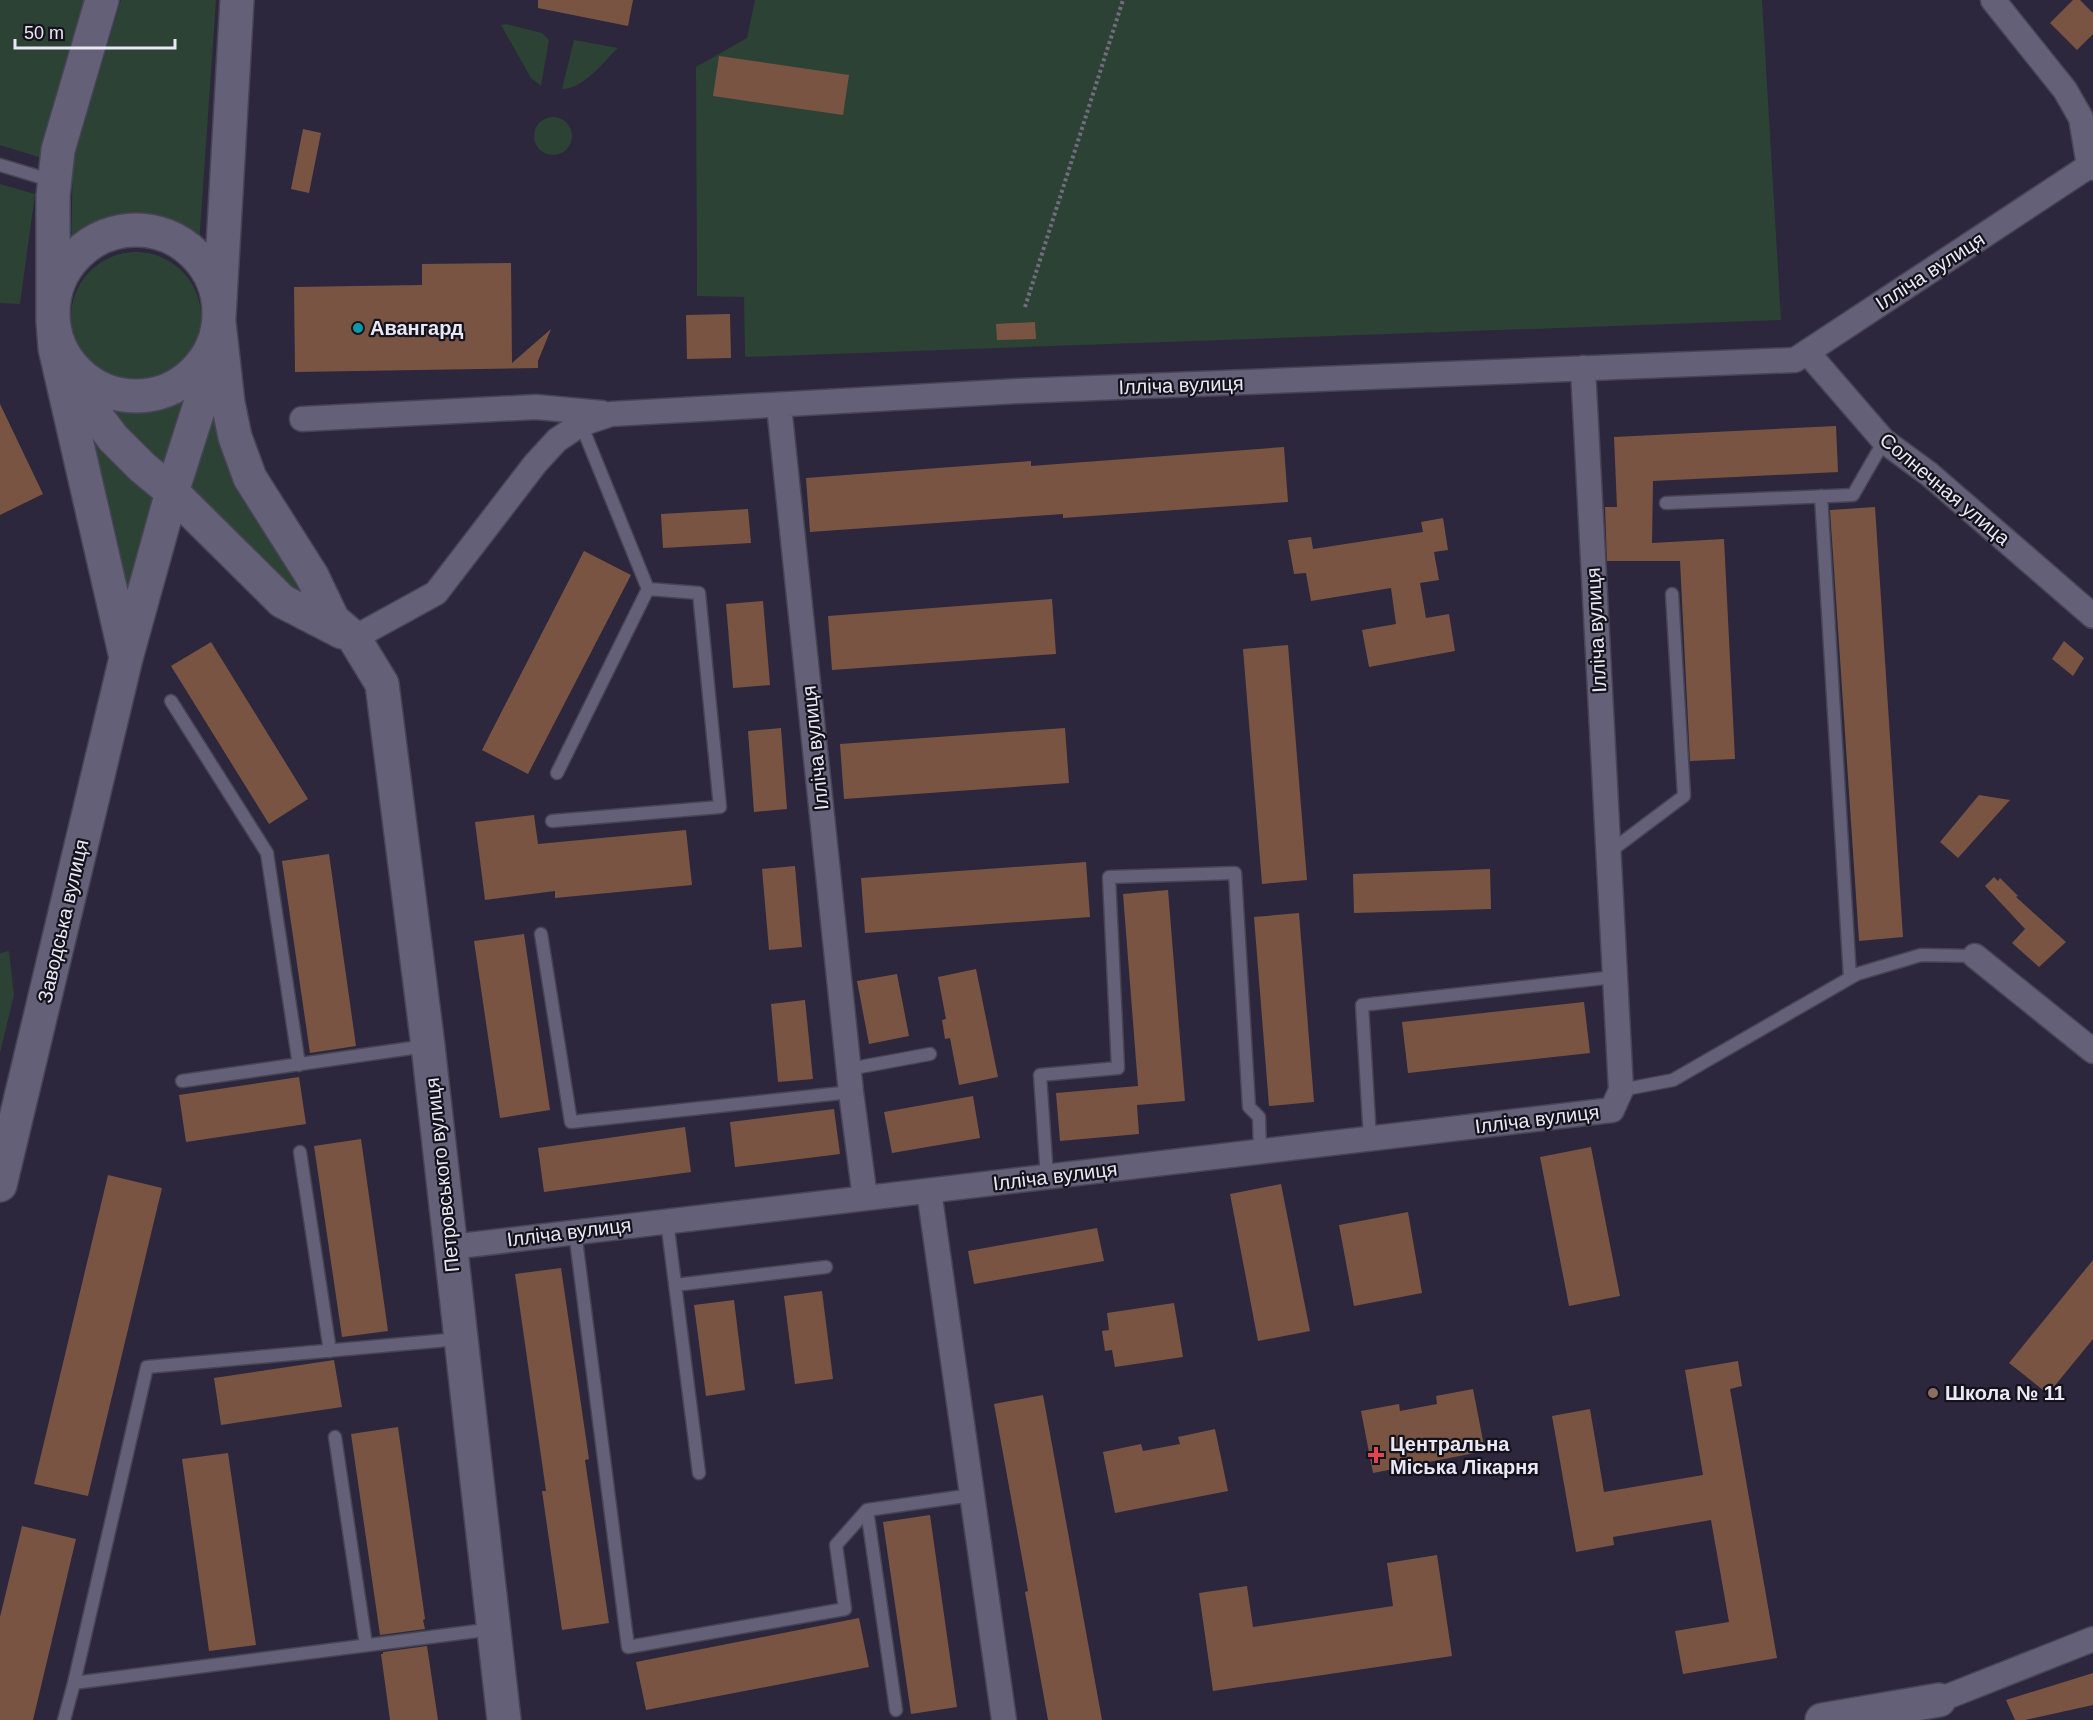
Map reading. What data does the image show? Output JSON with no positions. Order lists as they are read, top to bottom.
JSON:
{
  "streets": {
    "main road": ["Заводська вулиця", "Петровського вулиця"],
    "street": ["Ілліча вулиця", "Солнечная улица"]
  },
  "crossings": [
    ["Ілліча вулиця", "Солнечная улица"],
    ["Ілліча вулиця", "Петровського вулиця"],
    ["Заводська вулиця", "Петровського вулиця"]
  ],
  "places": {
    "other": ["Авангард", "Школа № 11"],
    "health": ["Центральна Міська Лікарня"]
  },
  "scale_bar": "50 m"
}
